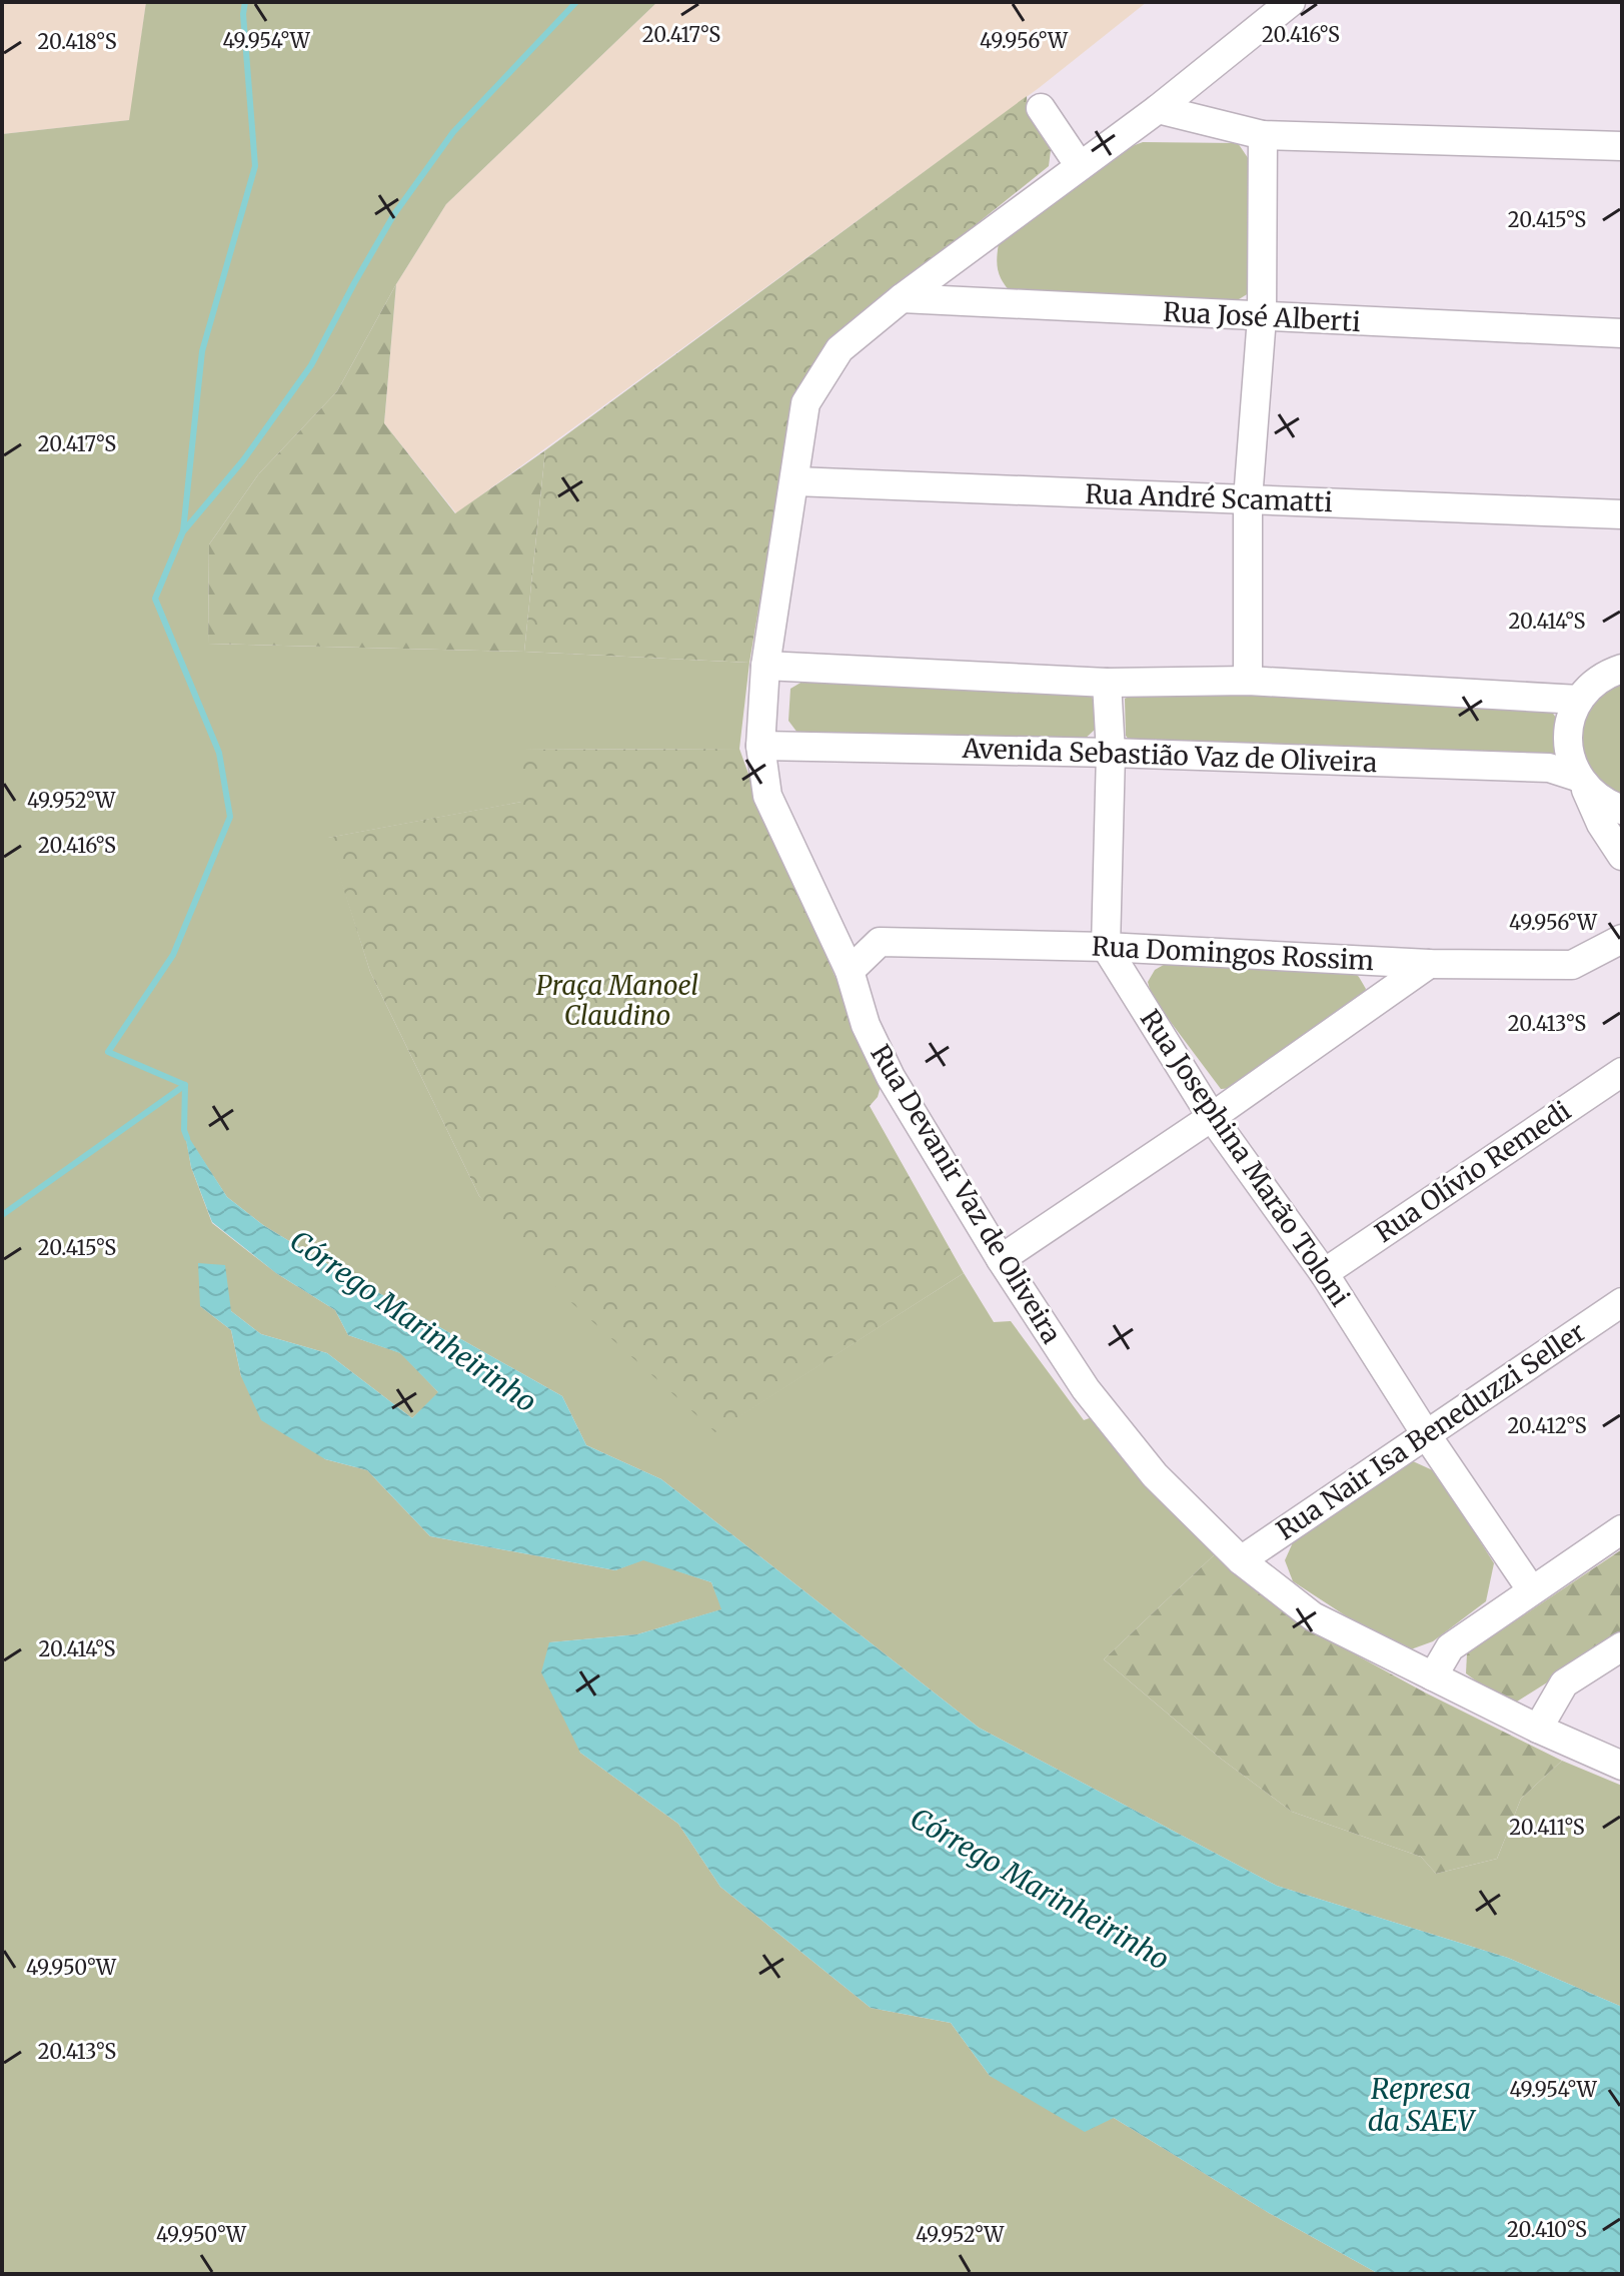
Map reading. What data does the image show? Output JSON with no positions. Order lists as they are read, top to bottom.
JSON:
{
  "streets": {
    "street": [
      "Rua José Alberti",
      "Rua André Scamatti",
      "Avenida Sebastião Vaz de Oliveira",
      "Rua Domingos Rossim",
      "Rua Josephina Marão Toloni",
      "Rua Olívio Remedi",
      "Rua Devanir Vaz de Oliveira",
      "Rua Nair Isa Beneduzzi Seller"
    ]
  },
  "crossings": [
    ["Rua José Alberti", "Rua Devanir Vaz de Oliveira"],
    ["Rua André Scamatti", "Rua Devanir Vaz de Oliveira"],
    ["Avenida Sebastião Vaz de Oliveira", "Rua Devanir Vaz de Oliveira"],
    ["Rua Domingos Rossim", "Rua Josephina Marão Toloni"],
    ["Rua Domingos Rossim", "Rua Devanir Vaz de Oliveira"],
    ["Rua Josephina Marão Toloni", "Rua Olívio Remedi"],
    ["Rua Josephina Marão Toloni", "Rua Nair Isa Beneduzzi Seller"],
    ["Rua Devanir Vaz de Oliveira", "Rua Nair Isa Beneduzzi Seller"]
  ],
  "water": ["Córrego Marinheirinho", "Represa da SAEV"],
  "parks": ["Praça Manoel Claudino"],
  "coordinates": [
    "20.417°S",
    "20.416°S",
    "49.954°W",
    "49.956°W",
    "20.418°S",
    "20.415°S",
    "20.414°S",
    "49.952°W",
    "20.413°S",
    "20.412°S",
    "20.411°S",
    "49.950°W",
    "20.410°S"
  ]
}
